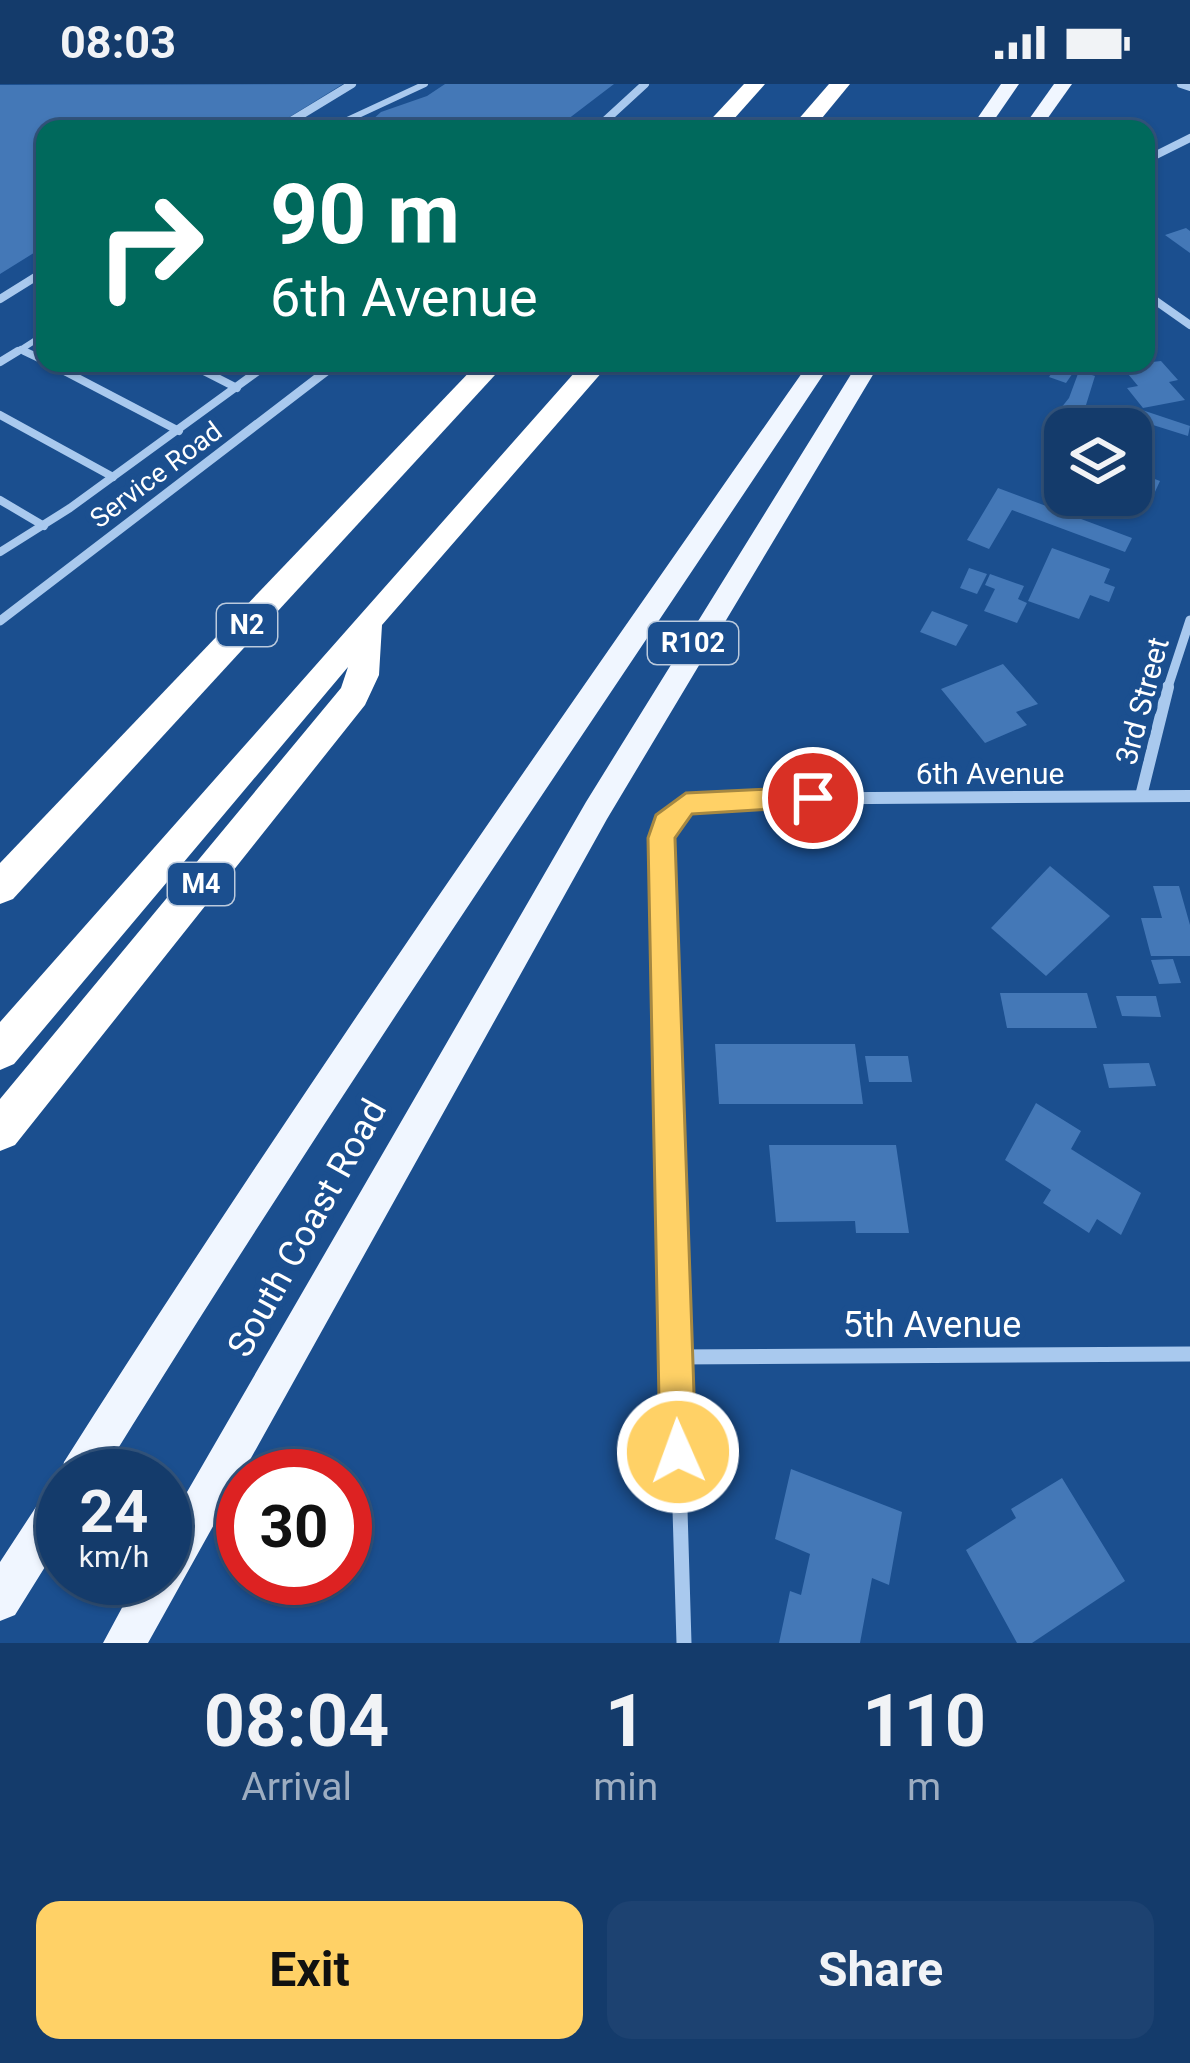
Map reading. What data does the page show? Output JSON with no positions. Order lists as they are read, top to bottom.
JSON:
{
  "streets": {
    "highway": ["N2", "M4"],
    "main road": ["R102", "South Coast Road"],
    "street": [
      "Service Road",
      "3rd Street",
      "6th Avenue",
      "5th Avenue"
    ]
  },
  "crossings": [
    ["3rd Street", "6th Avenue"],
    ["6th Avenue", "5th Avenue"]
  ],
  "page": {
    "status": "08:03",
    "turn": ["90 m", "6th Avenue"],
    "speed": "24 km/h",
    "limit": "30",
    "eta": [
      "08:04",
      "Arrival",
      "1",
      "min",
      "110",
      "m"
    ],
    "buttons": ["Exit", "Share"]
  }
}
